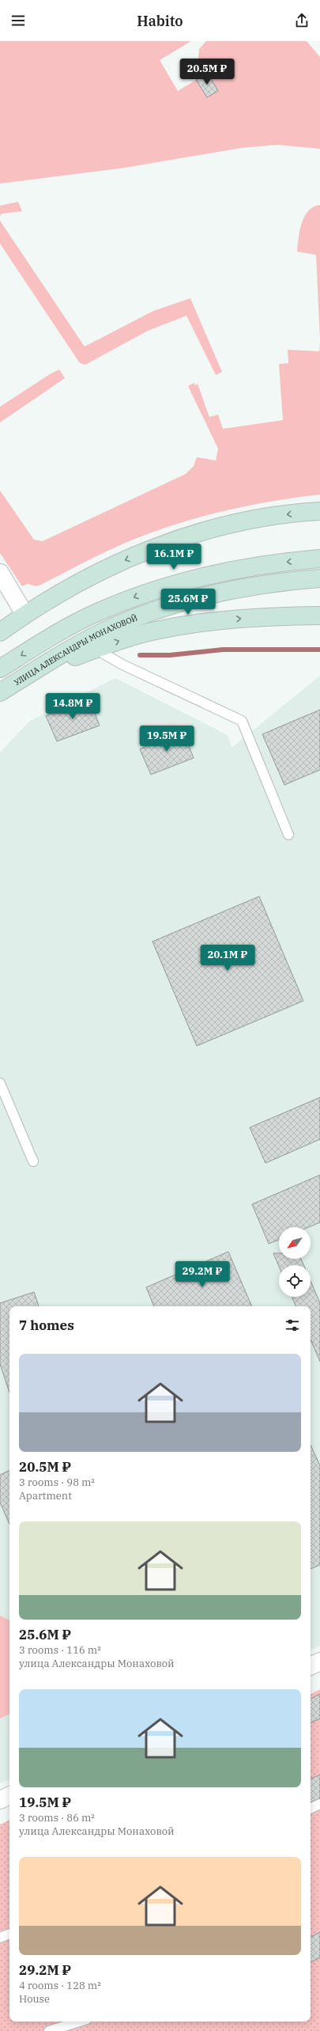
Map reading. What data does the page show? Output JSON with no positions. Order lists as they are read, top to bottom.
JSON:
{
  "streets": {
    "main road": ["УЛИЦА АЛЕКСАНДРЫ МОНАХОВОЙ"]
  },
  "north": "bottom left",
  "page": {
    "header": "Habito",
    "price": [
      "20.5M ₽",
      "16.1M ₽",
      "25.6M ₽",
      "14.8M ₽",
      "19.5M ₽",
      "20.1M ₽",
      "29.2M ₽"
    ],
    "heading": "7 homes",
    "list": [
      {
        "name": "20.5M ₽",
        "note": "3 rooms · 98 m² · Apartment"
      },
      {
        "name": "25.6M ₽",
        "note": "3 rooms · 116 m² · улица Александры Монаховой"
      },
      {
        "name": "19.5M ₽",
        "note": "3 rooms · 86 m² · улица Александры Монаховой"
      },
      {
        "name": "29.2M ₽",
        "note": "4 rooms · 128 m² · House"
      }
    ]
  }
}
